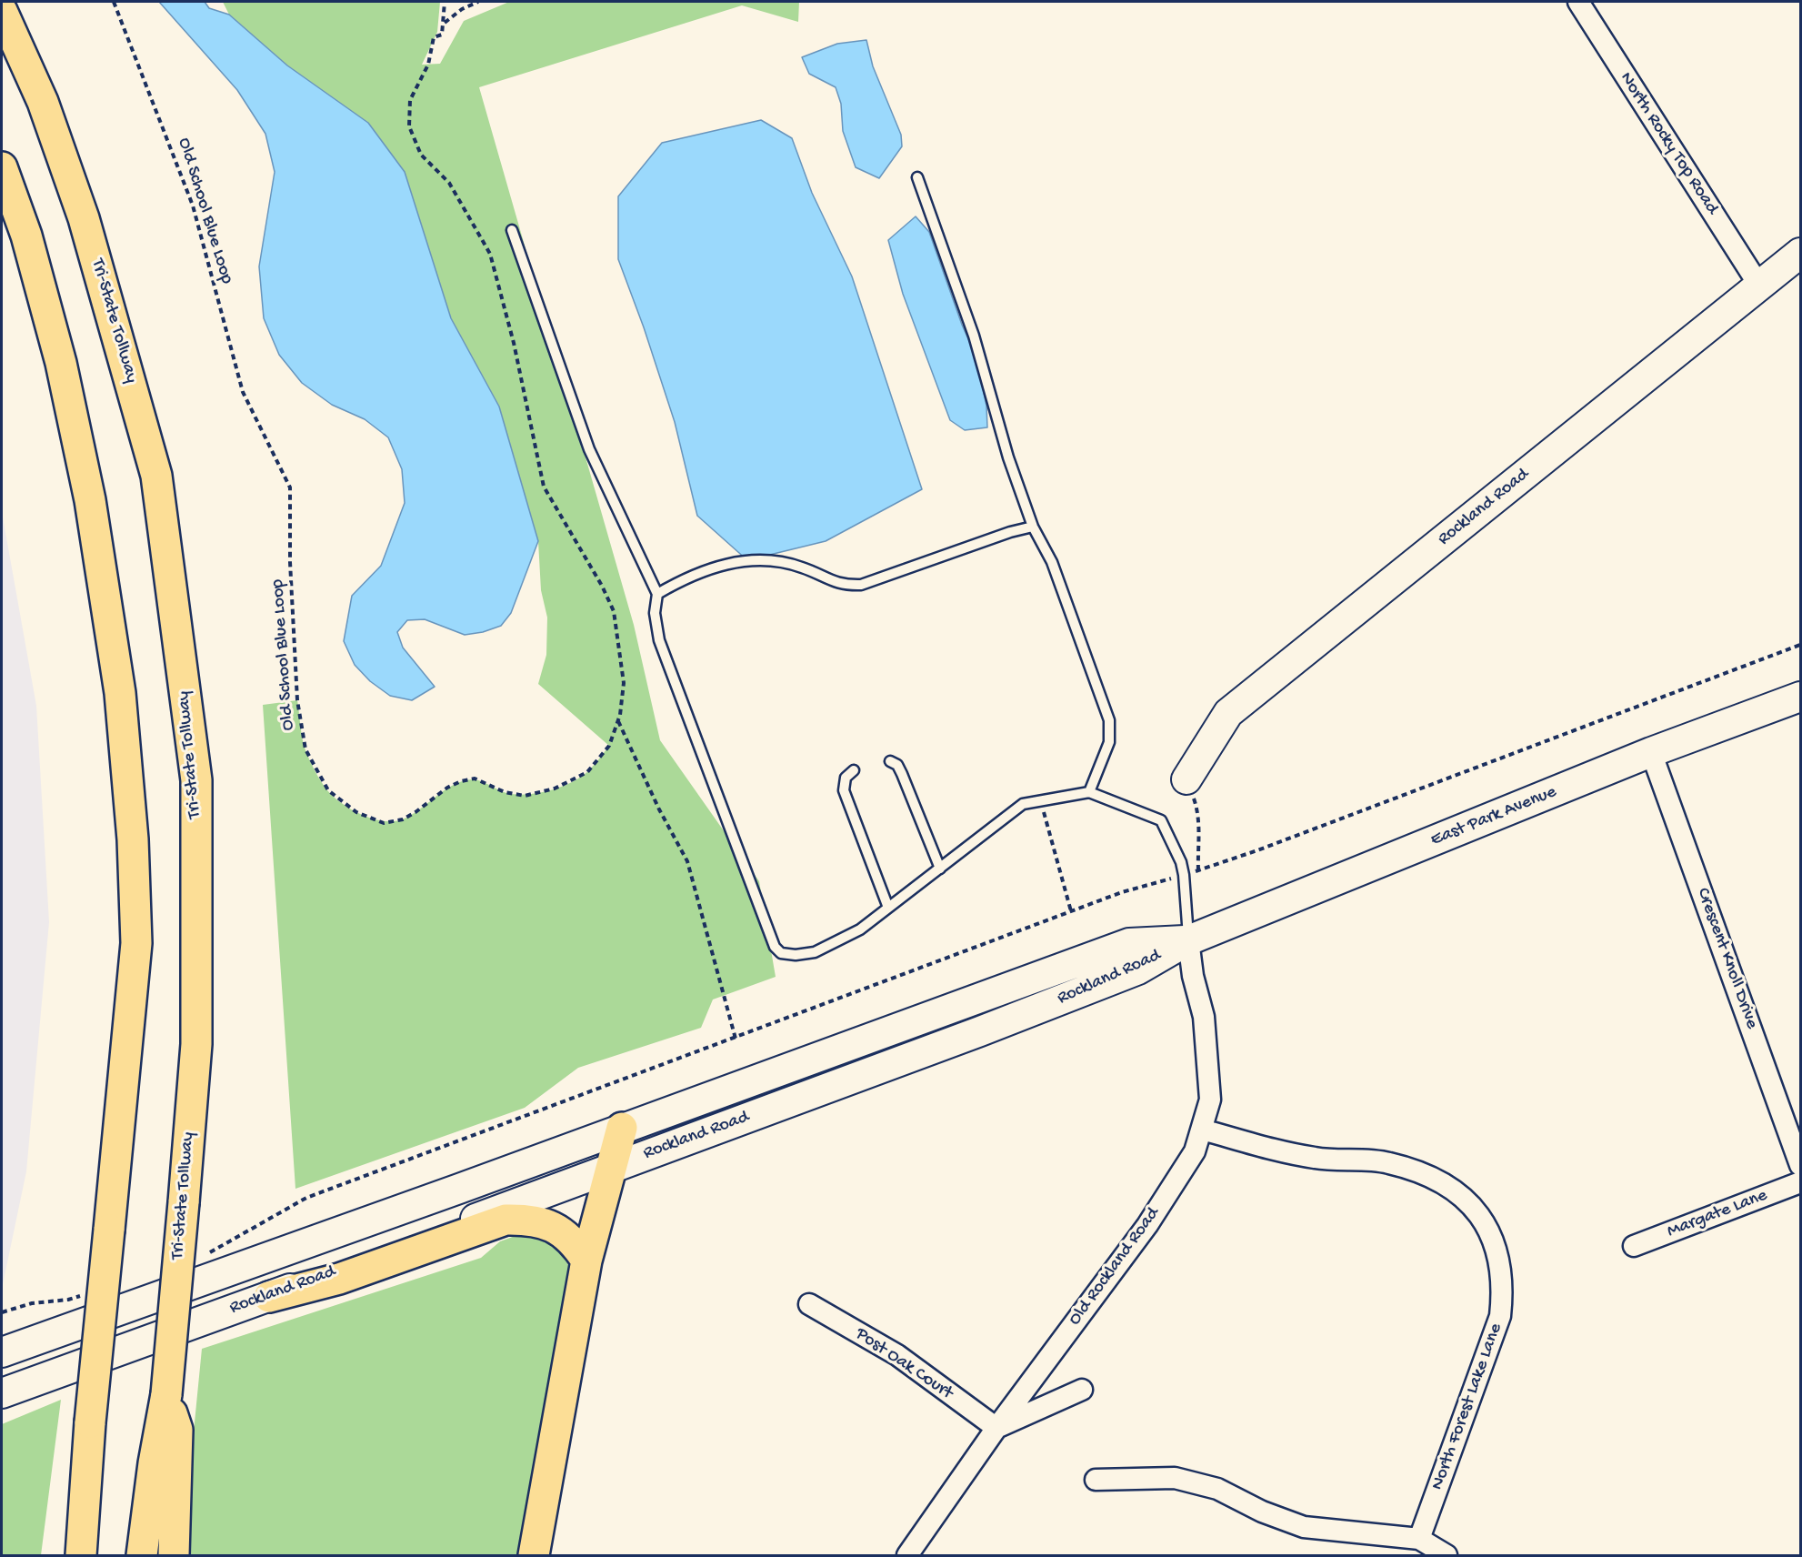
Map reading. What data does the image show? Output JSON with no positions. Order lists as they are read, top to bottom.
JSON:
{
  "streets": {
    "highway": ["Tri-State Tollway"],
    "main road": ["Rockland Road", "East Park Avenue"],
    "street": [
      "North Rocky Top Road",
      "Crescent Knoll Drive",
      "Margate Lane",
      "Old Rockland Road",
      "Post Oak Court",
      "North Forest Lake Lane"
    ],
    "path": ["Old School Blue Loop"]
  },
  "crossings": [
    ["North Rocky Top Road", "Rockland Road"],
    ["Rockland Road", "East Park Avenue"],
    ["Rockland Road", "Old Rockland Road"],
    ["East Park Avenue", "Crescent Knoll Drive"],
    ["East Park Avenue", "Old Rockland Road"],
    ["Old Rockland Road", "Post Oak Court"],
    ["Old Rockland Road", "North Forest Lake Lane"]
  ]
}
